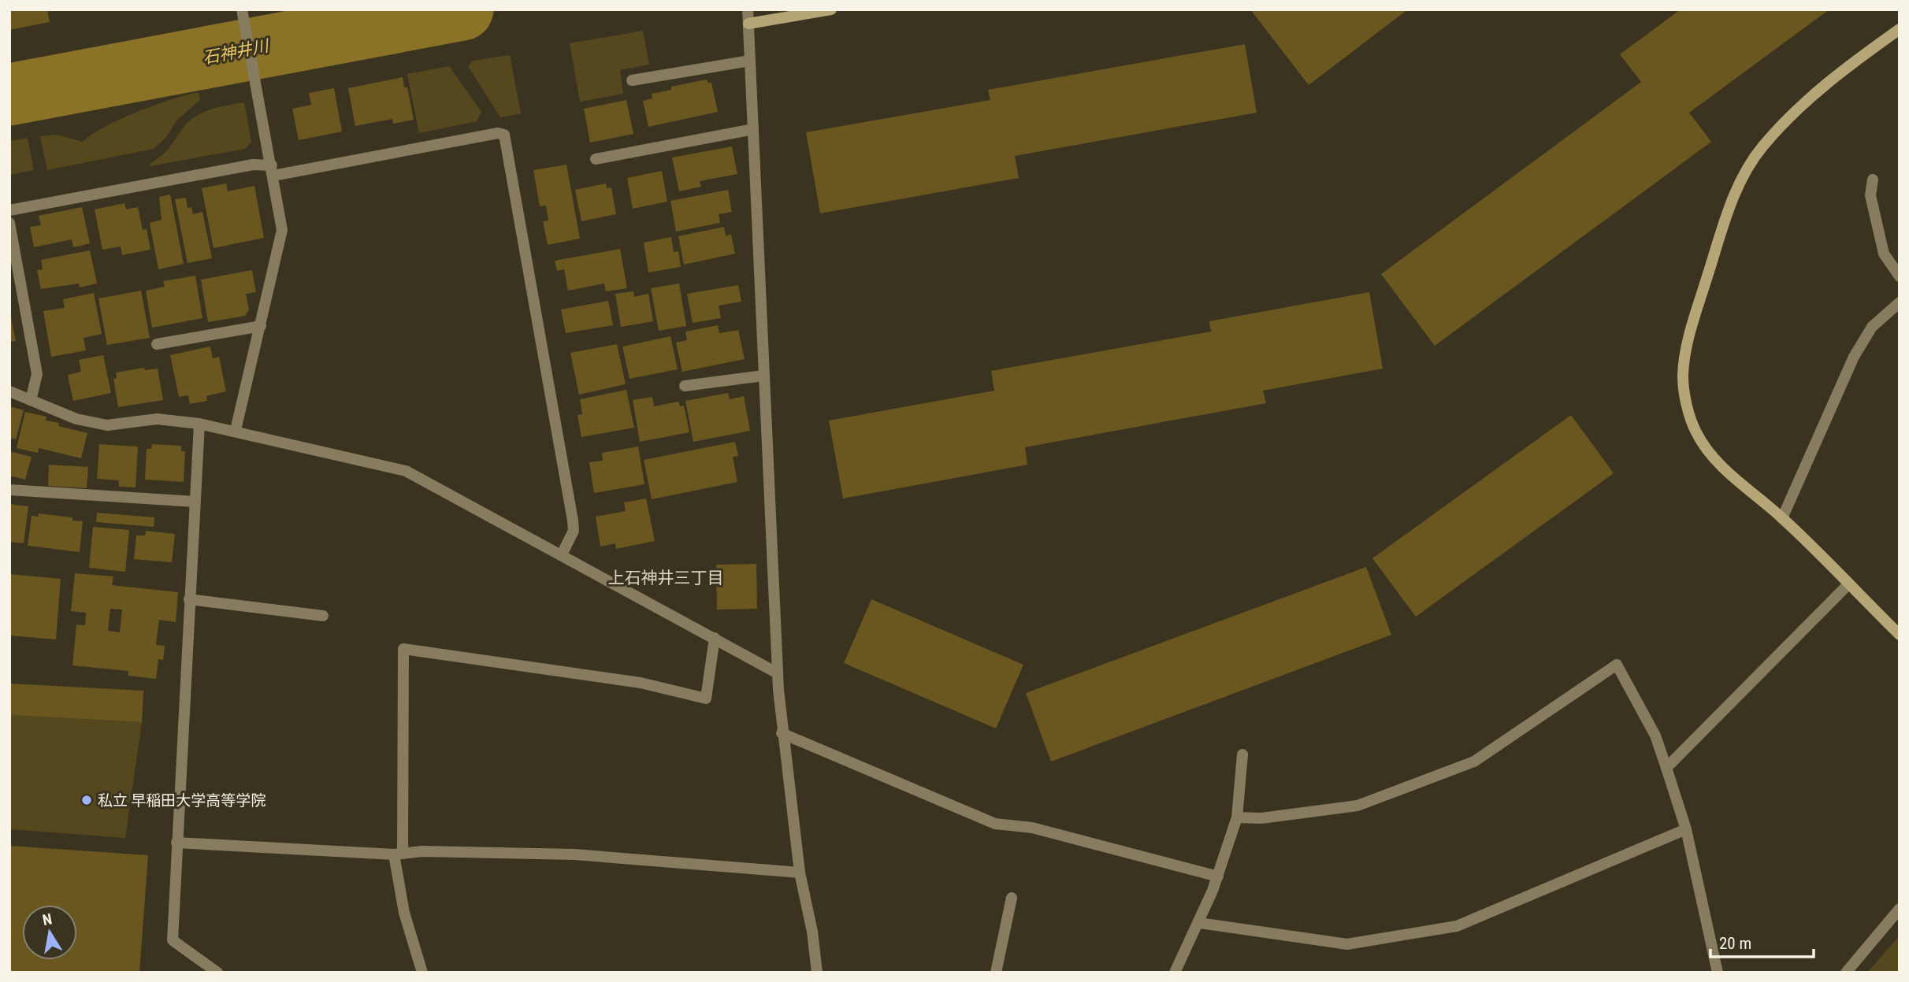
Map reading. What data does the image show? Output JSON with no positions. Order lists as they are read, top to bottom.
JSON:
{
  "districts": ["上石神井三丁目"],
  "water": ["石神井川"],
  "places": ["私立 早稲田大学高等学院"],
  "scale_bar": "20 m",
  "north": "top"
}
